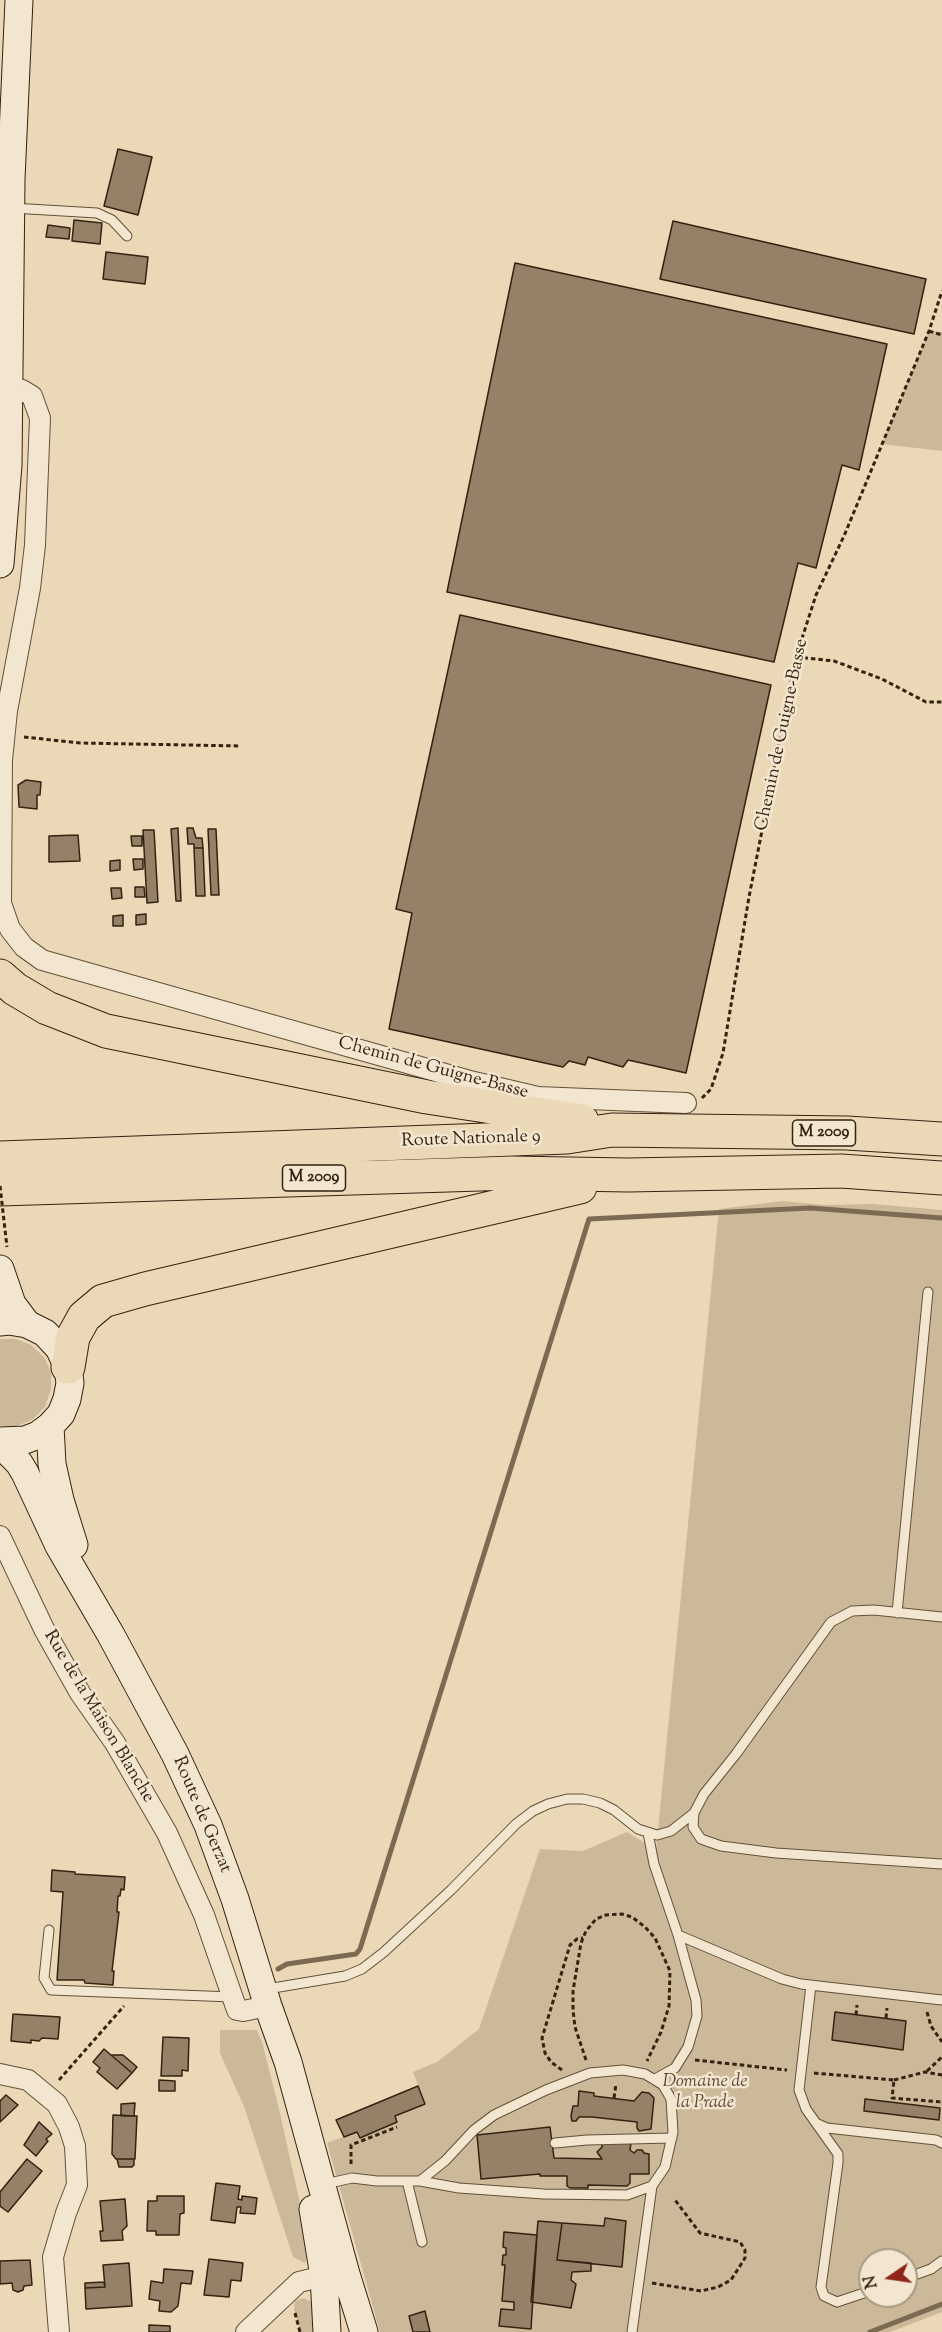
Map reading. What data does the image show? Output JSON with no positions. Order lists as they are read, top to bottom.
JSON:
{
  "streets": {
    "highway": ["M 2009", "Route Nationale 9"],
    "main road": ["Route de Gerzat"],
    "street": ["Chemin de Guigne-Basse", "Rue de la Maison Blanche"]
  },
  "parks": ["Domaine de la Prade"],
  "north": "left"
}
